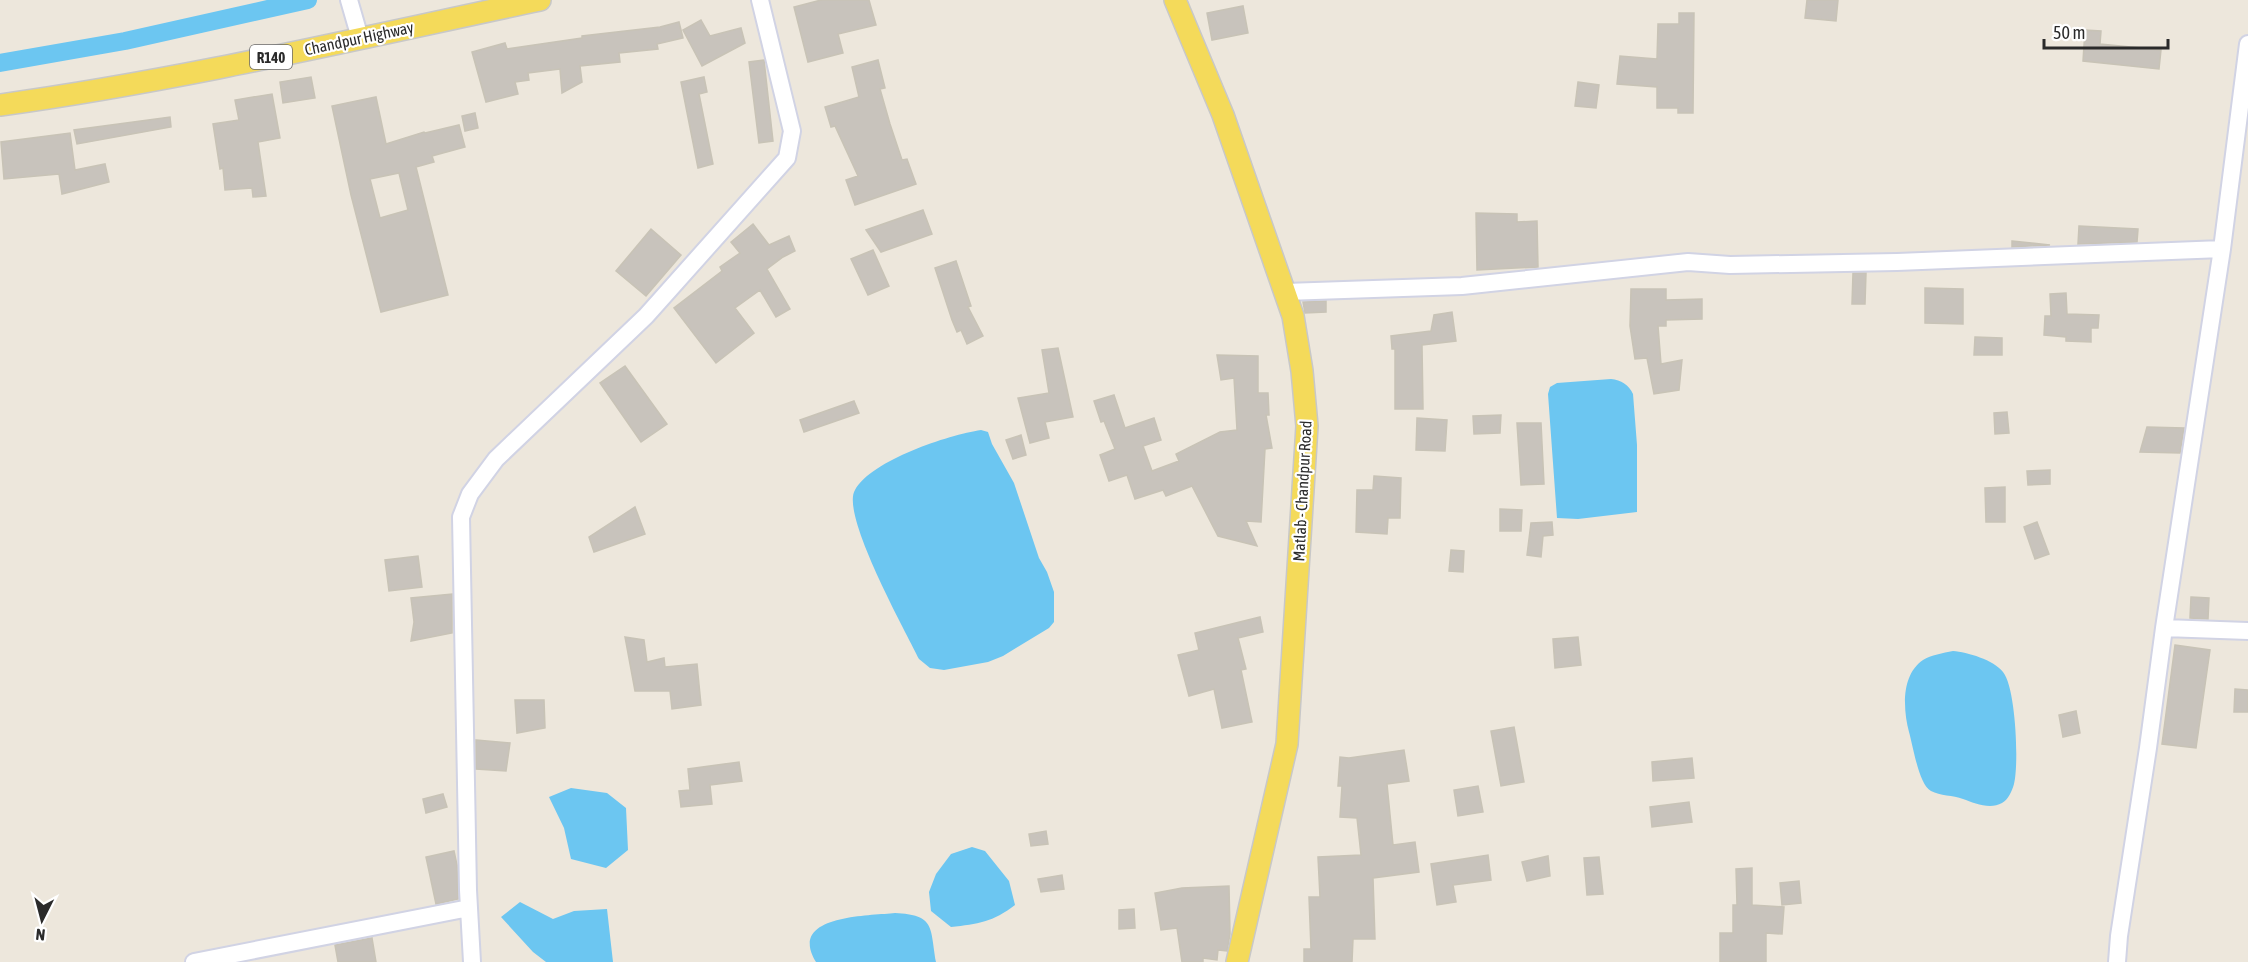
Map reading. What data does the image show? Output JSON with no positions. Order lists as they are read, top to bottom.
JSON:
{
  "streets": {
    "main road": ["Chandpur Highway", "R140", "Matlab - Chandpur Road"]
  },
  "scale_bar": "50 m",
  "north": "bottom"
}
